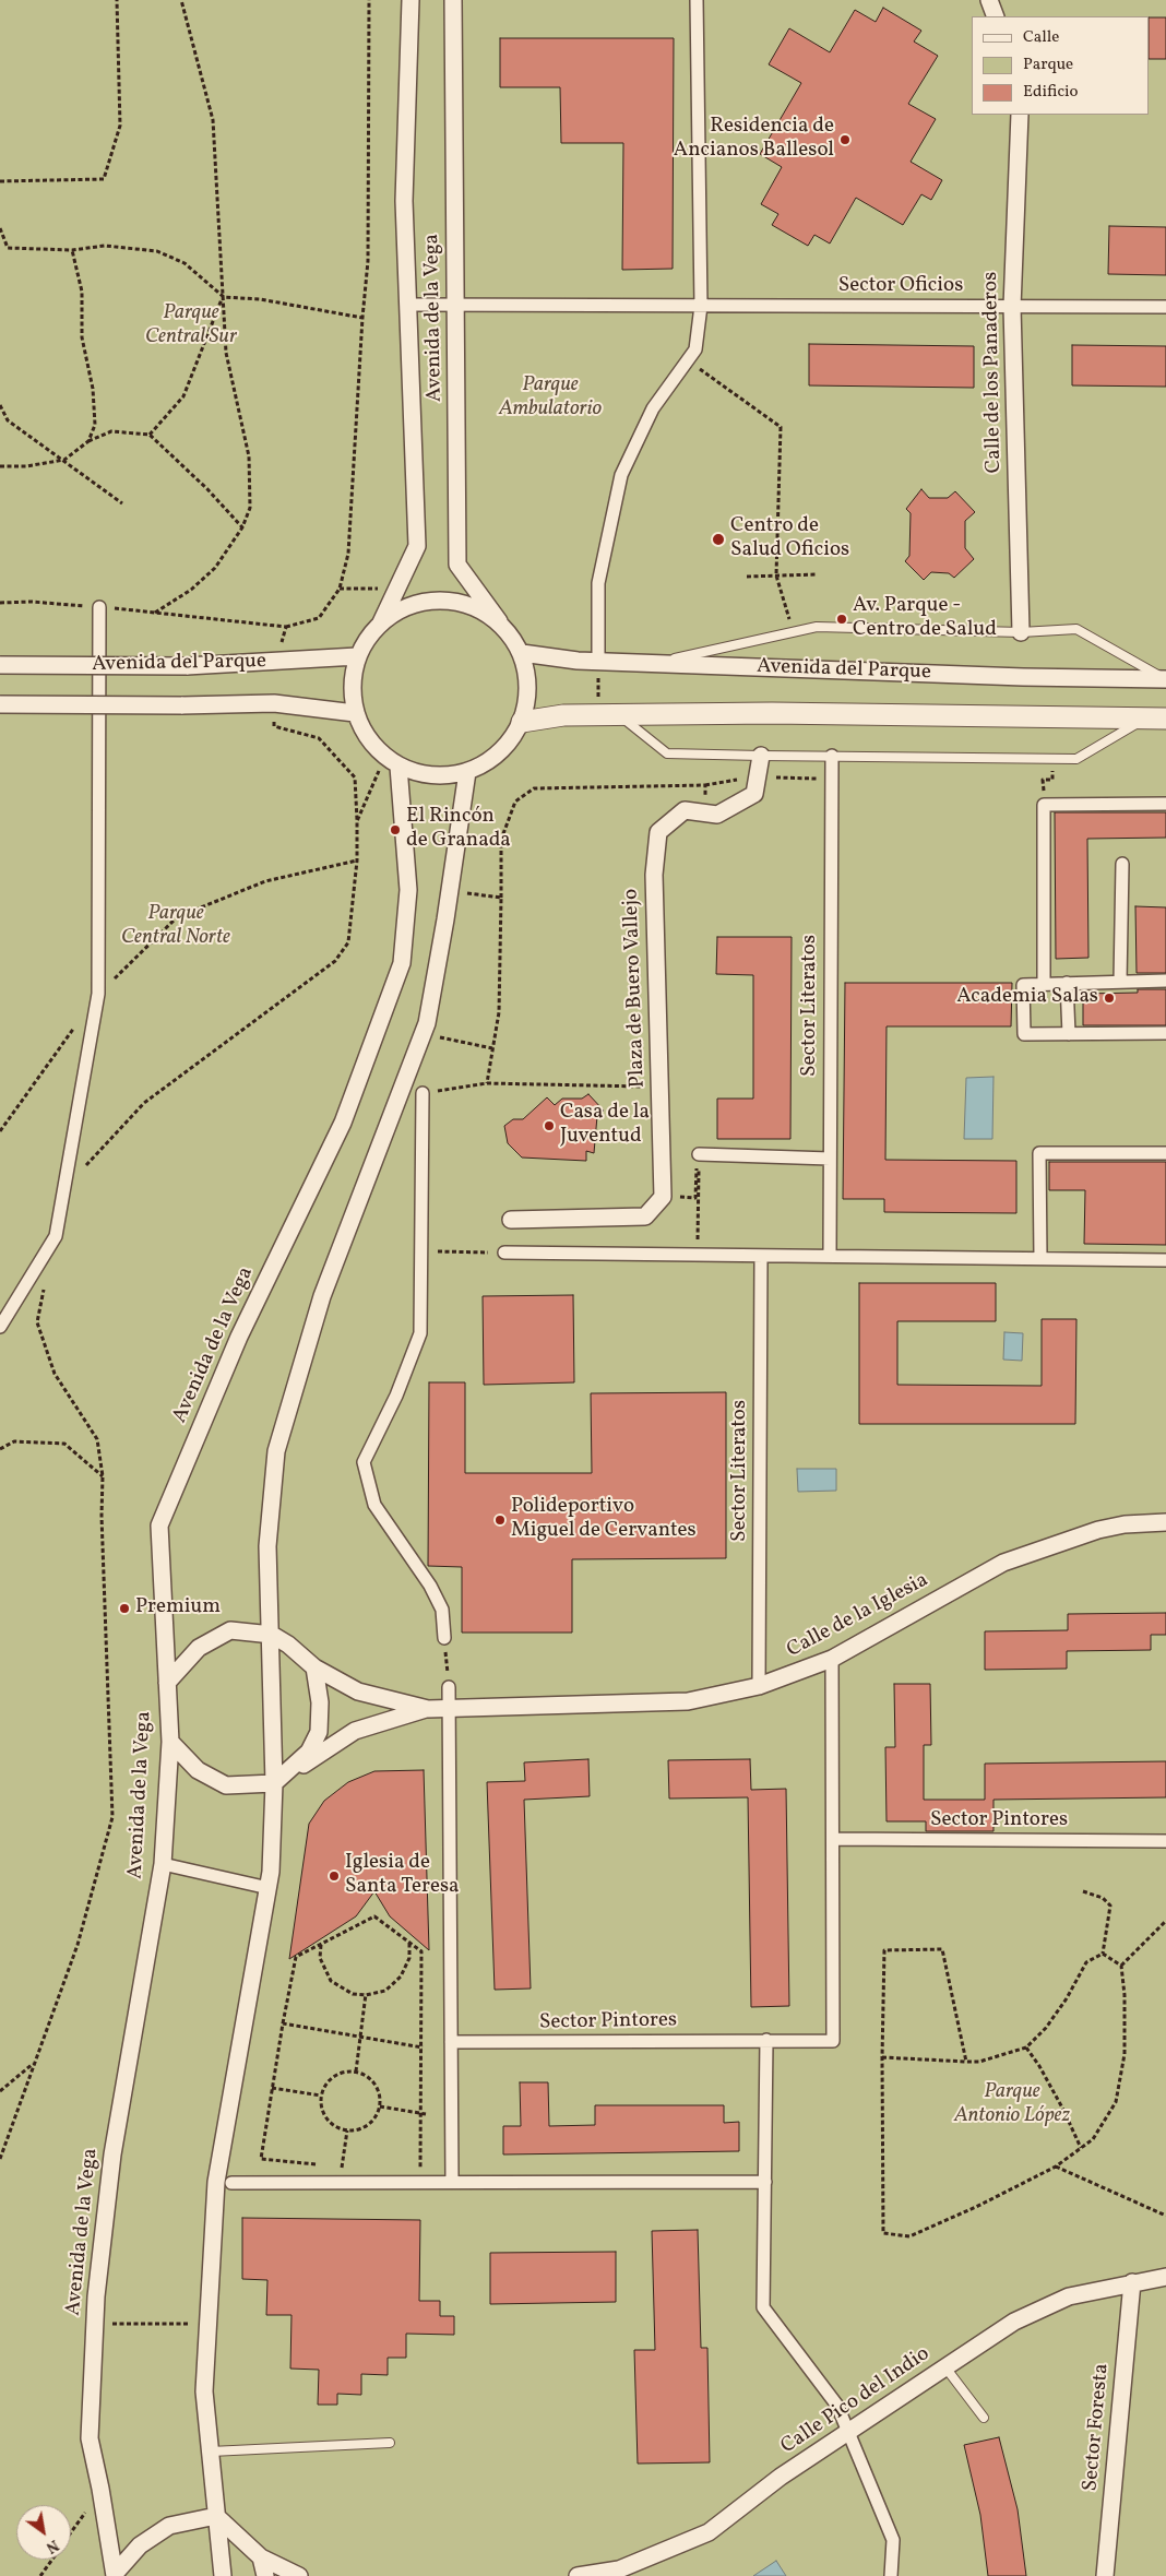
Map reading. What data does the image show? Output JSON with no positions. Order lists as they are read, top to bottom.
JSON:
{
  "streets": {
    "street": [
      "Sector Oficios",
      "Avenida de la Vega",
      "Calle de los Panaderos",
      "Avenida del Parque",
      "Plaza de Buero Vallejo",
      "Sector Literatos",
      "Calle de la Iglesia",
      "Sector Pintores",
      "Calle Pico del Indio",
      "Sector Foresta"
    ]
  },
  "crossings": [
    ["Sector Oficios", "Avenida de la Vega"],
    ["Sector Oficios", "Calle de los Panaderos"],
    ["Avenida de la Vega", "Avenida del Parque"],
    ["Sector Literatos", "Calle de la Iglesia"],
    ["Calle de la Iglesia", "Sector Pintores"],
    ["Calle Pico del Indio", "Sector Foresta"]
  ],
  "parks": [
    "Parque Central Sur",
    "Parque Ambulatorio",
    "Parque Central Norte",
    "Parque Antonio López"
  ],
  "places": [
    "Residencia de Ancianos Ballesol",
    "Centro de Salud Oficios",
    "Av. Parque - Centro de Salud",
    "El Rincón de Granada",
    "Academia Salas",
    "Casa de la Juventud",
    "Polideportivo Miguel de Cervantes",
    "Premium",
    "Iglesia de Santa Teresa"
  ],
  "legend": ["Calle", "Parque", "Edificio"],
  "north": "bottom right"
}
